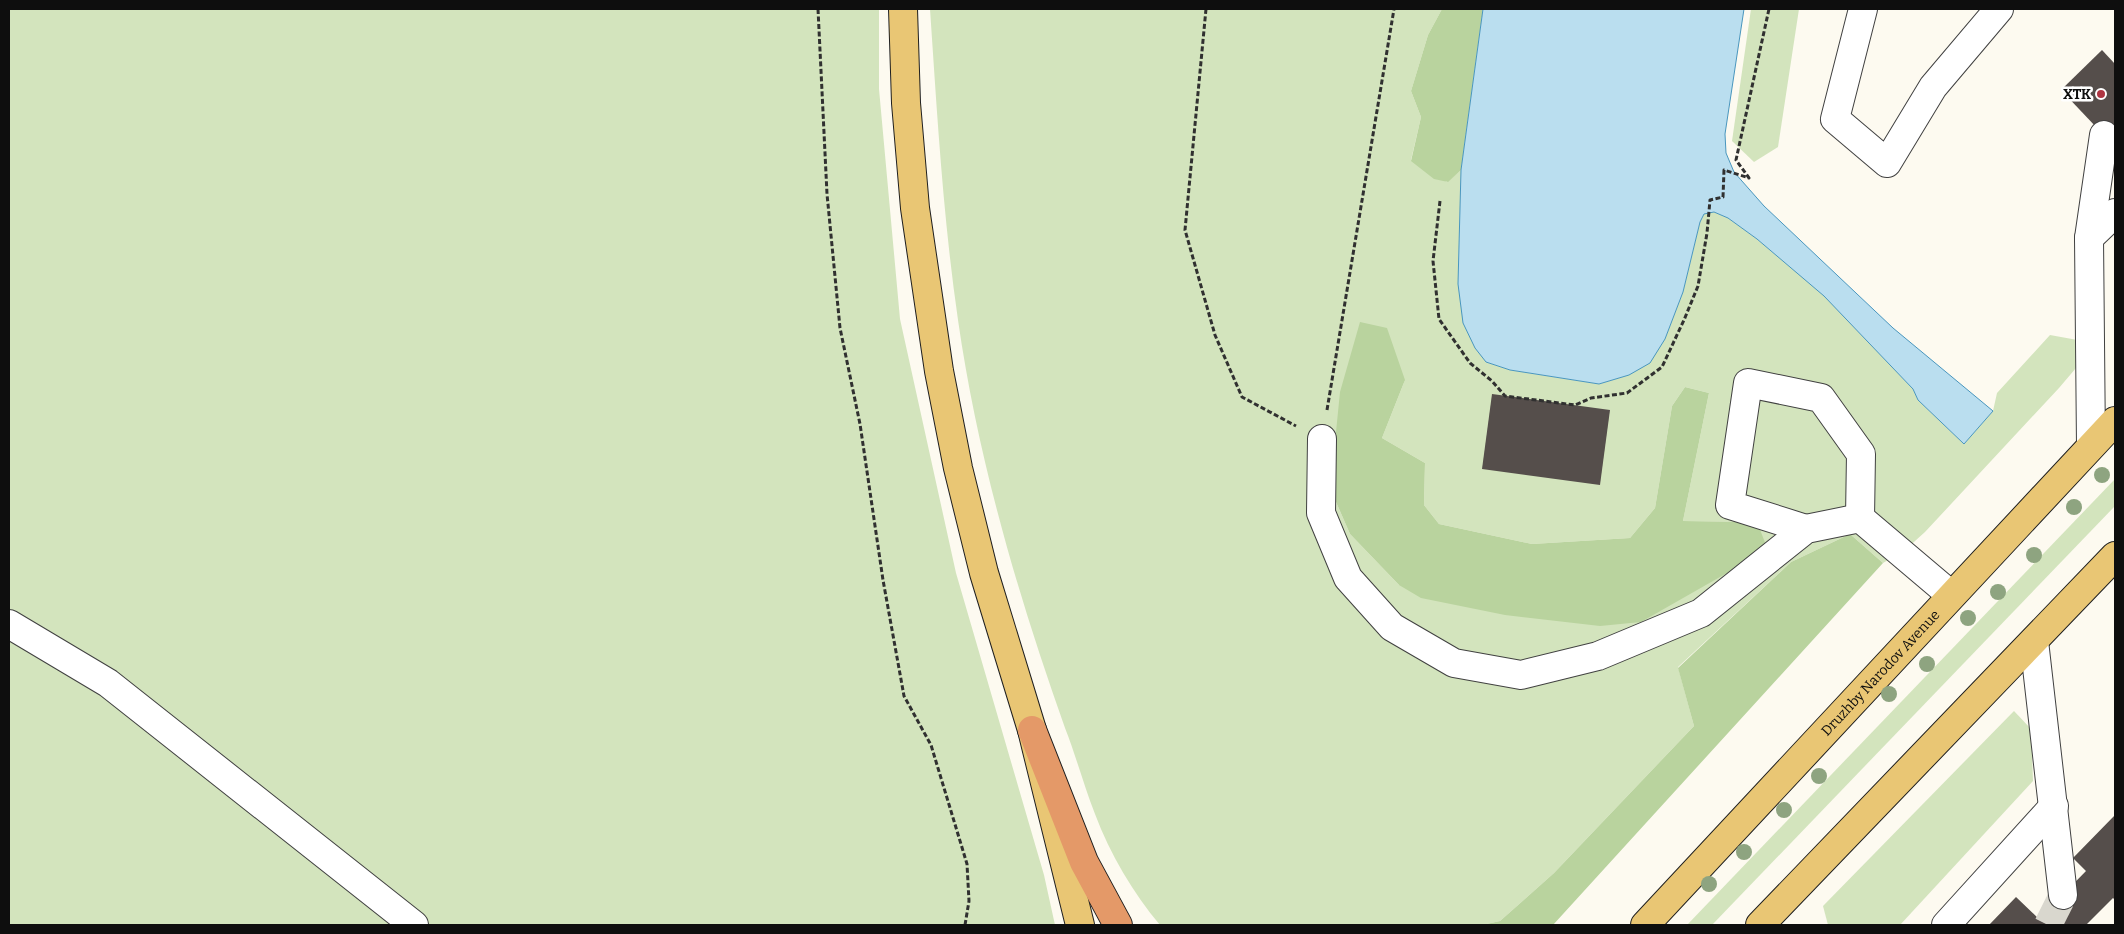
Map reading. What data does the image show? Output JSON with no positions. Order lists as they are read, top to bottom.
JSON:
{
  "streets": {
    "main road": ["Druzhby Narodov Avenue"]
  },
  "places": ["ХТК"]
}
